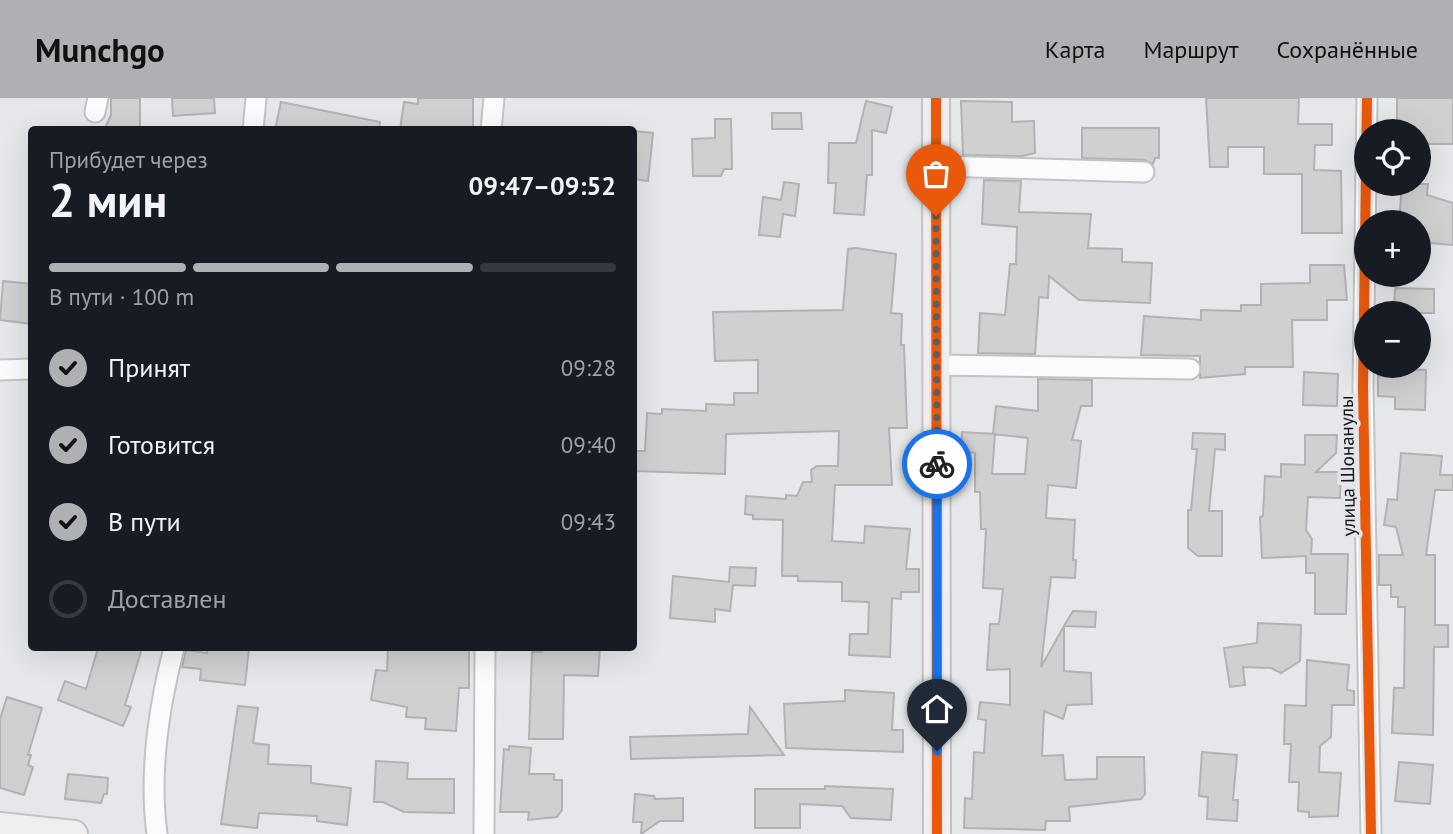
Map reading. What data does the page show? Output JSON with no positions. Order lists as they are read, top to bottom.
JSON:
{
  "streets": {
    "street": ["улица Шонанулы"]
  },
  "page": {
    "header": "Munchgo",
    "nav": ["Карта", "Маршрут", "Сохранённые"],
    "map_buttons": ["+", "−"],
    "heading": ["2 мин", "Прибудет через", "09:47–09:52"],
    "bar": "В пути · 100 m",
    "list": [
      ["Принят", "09:28"],
      ["Готовится", "09:40"],
      ["В пути", "09:43"],
      "Доставлен"
    ]
  }
}
